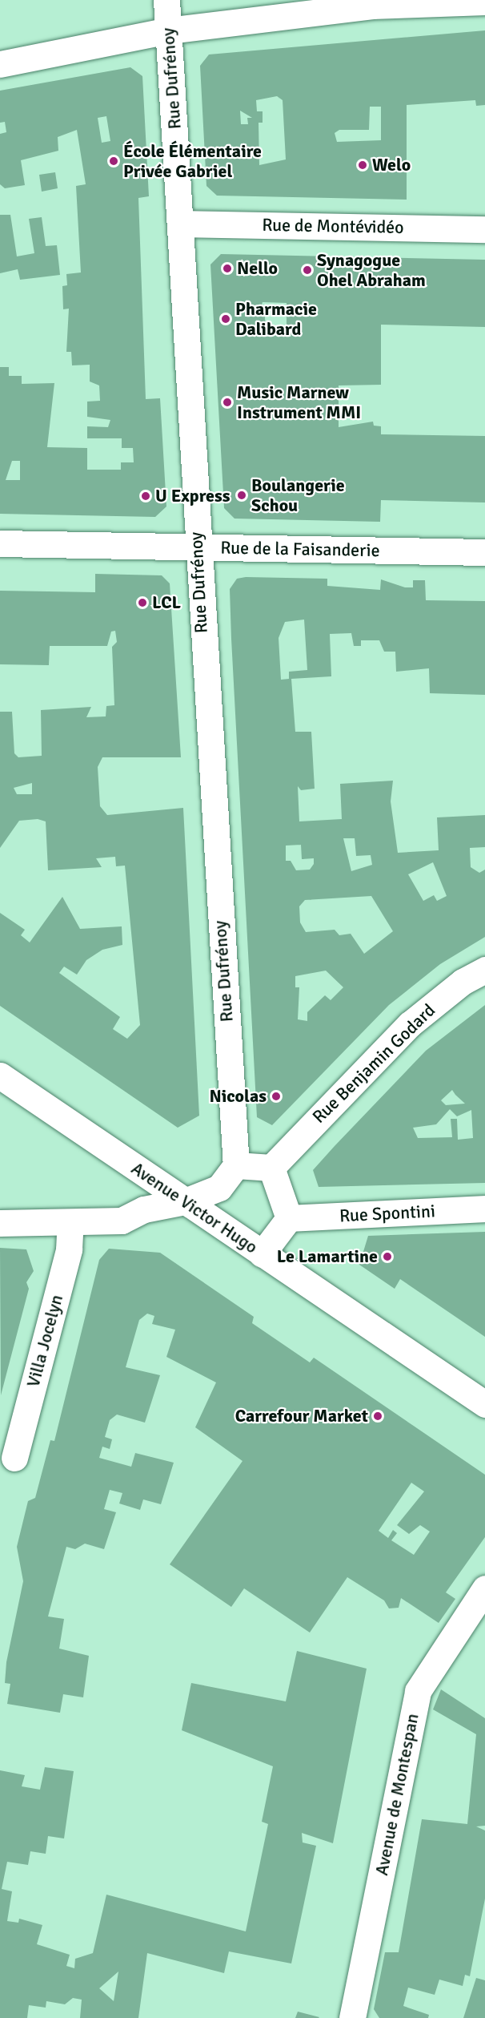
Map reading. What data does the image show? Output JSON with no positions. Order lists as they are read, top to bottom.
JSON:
{
  "streets": {
    "street": [
      "Rue Dufrénoy",
      "Rue de Montévidéo",
      "Rue de la Faisanderie",
      "Rue Benjamin Godard",
      "Avenue Victor Hugo",
      "Rue Spontini",
      "Villa Jocelyn",
      "Avenue de Montespan"
    ]
  },
  "crossings": [
    ["Rue Dufrénoy", "Rue de Montévidéo"],
    ["Rue Dufrénoy", "Rue de la Faisanderie"]
  ],
  "places": [
    "École Élémentaire Privée Gabriel",
    "Welo",
    "Nello",
    "Synagogue Ohel Abraham",
    "Pharmacie Dalibard",
    "Music Marnew Instrument MMI",
    "Boulangerie Schou",
    "U Express",
    "LCL",
    "Nicolas",
    "Le Lamartine",
    "Carrefour Market"
  ]
}
